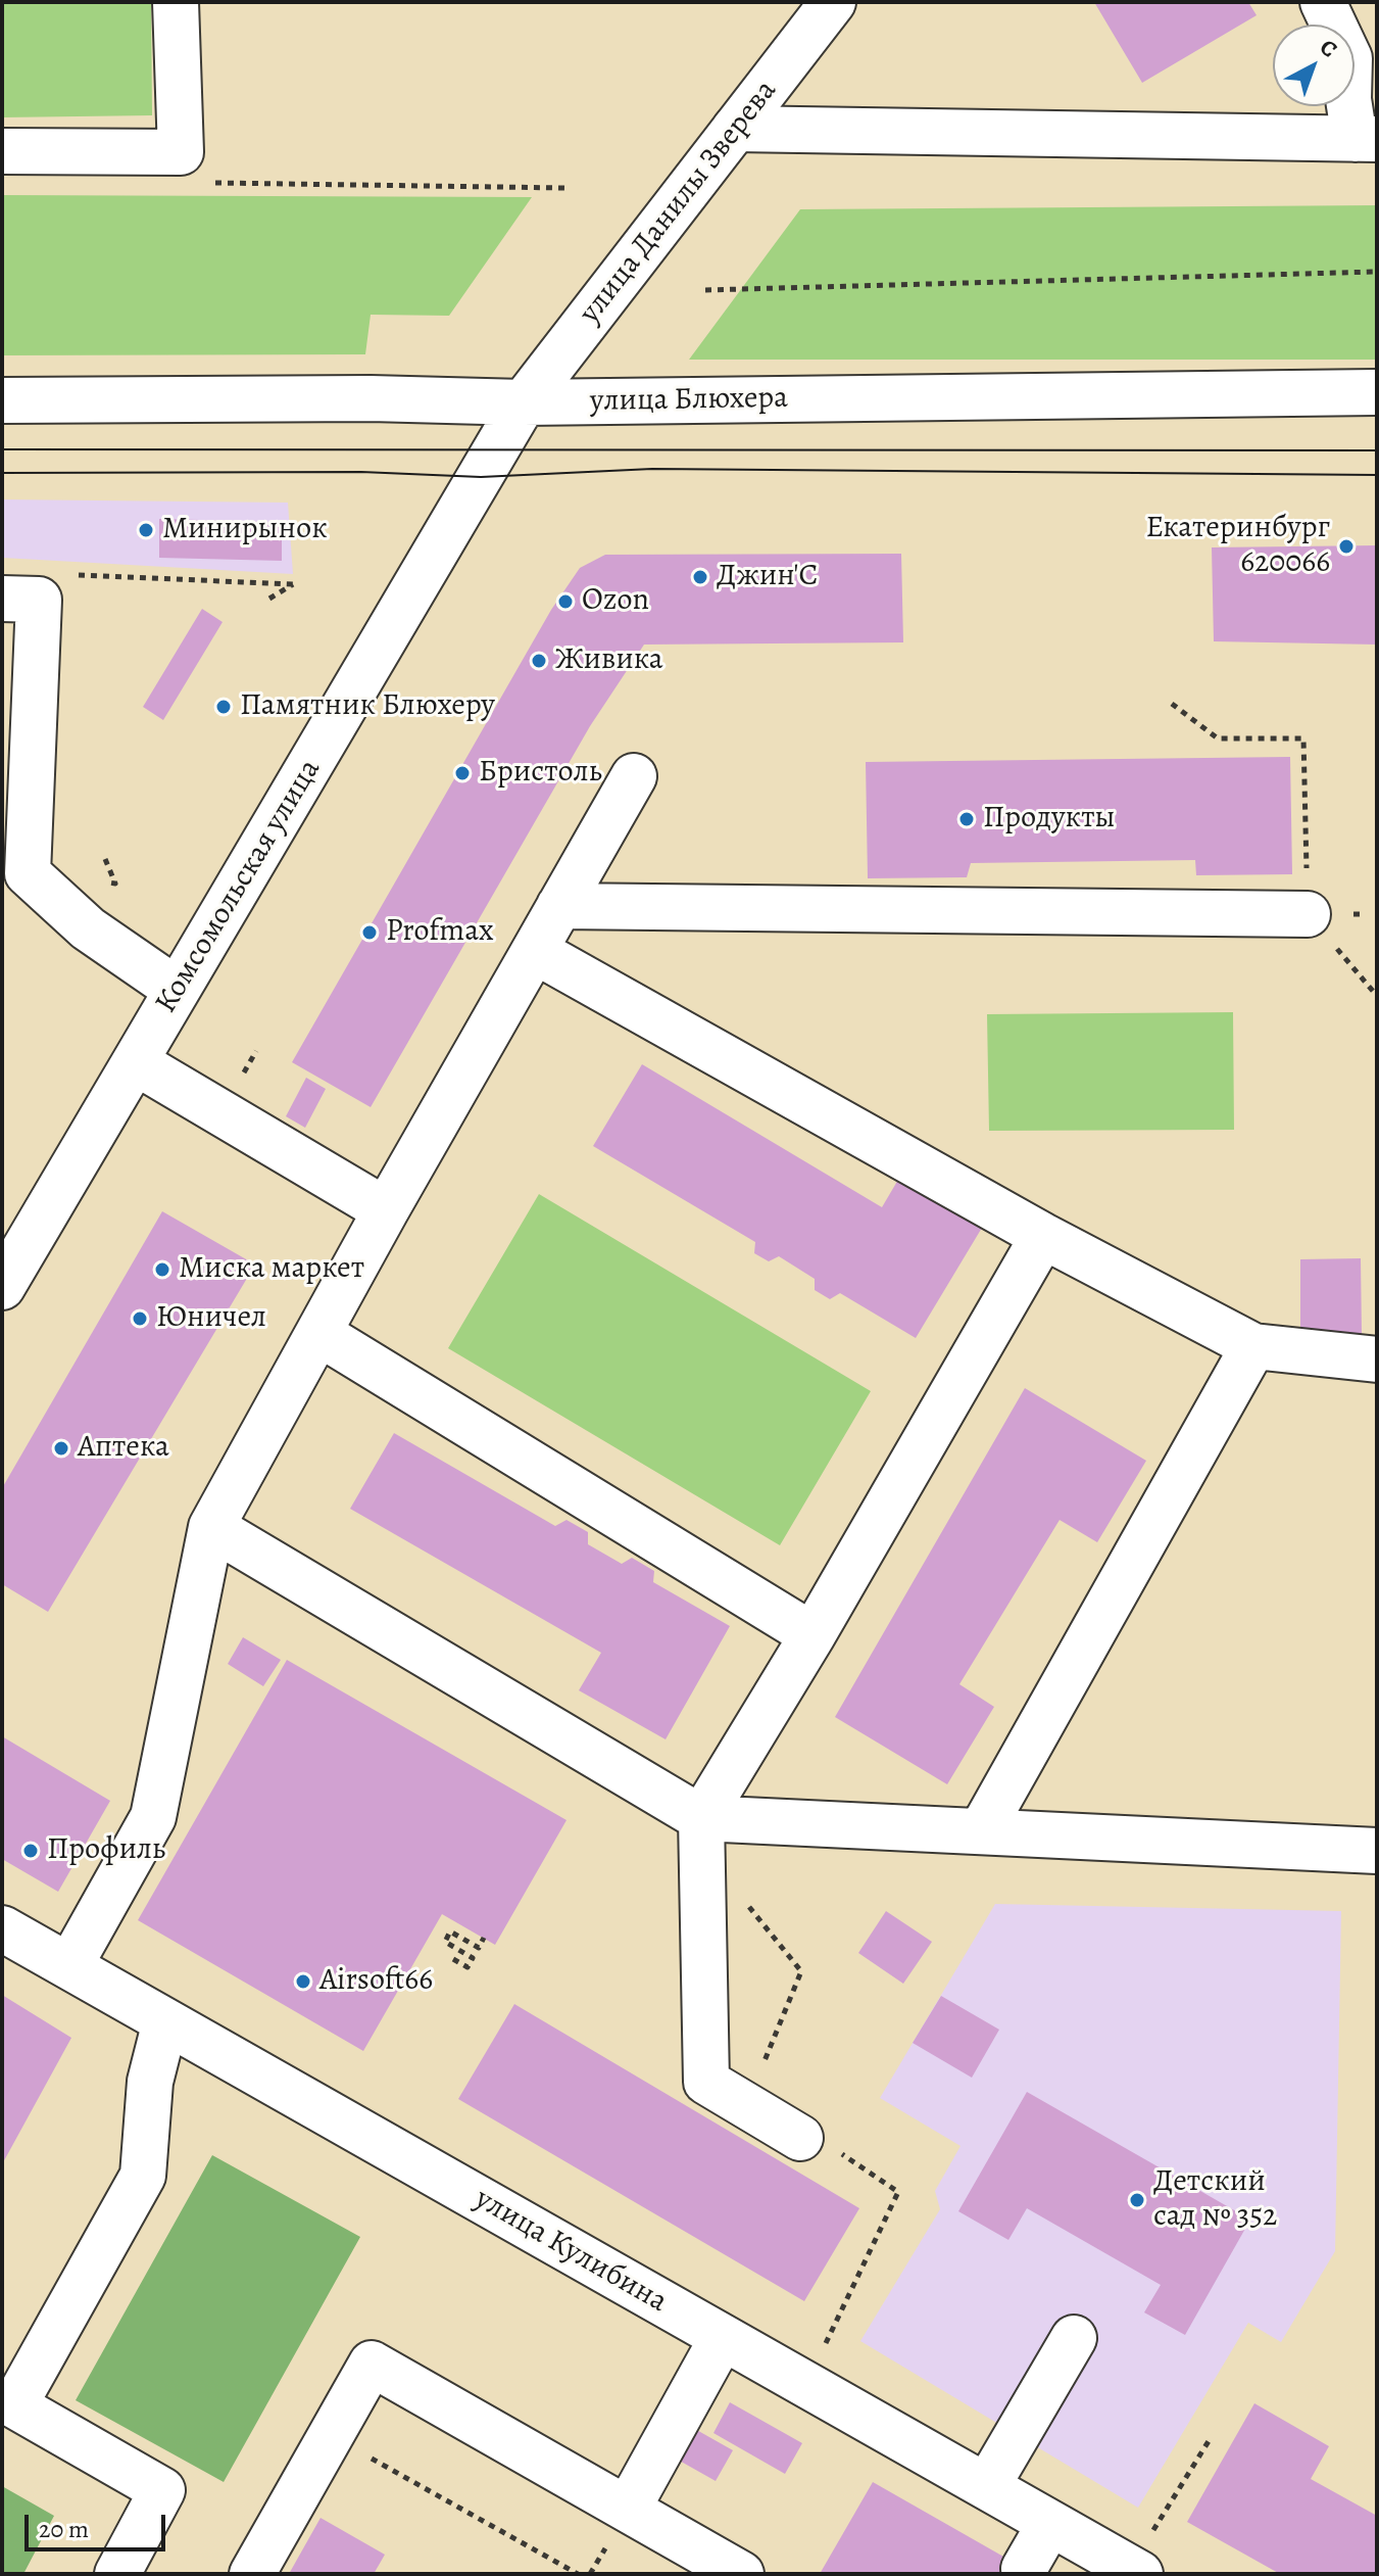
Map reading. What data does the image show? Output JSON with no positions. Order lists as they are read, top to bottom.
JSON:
{
  "streets": {
    "main road": [
      "улица Данилы Зверева",
      "улица Блюхера",
      "Комсомольская улица",
      "улица Кулибина"
    ]
  },
  "crossings": [
    ["улица Данилы Зверева", "улица Блюхера"],
    ["улица Данилы Зверева", "Комсомольская улица"],
    ["улица Блюхера", "Комсомольская улица"]
  ],
  "places": [
    "Минирынок",
    "Екатеринбург 620066",
    "Джин'С",
    "Ozon",
    "Живика",
    "Памятник Блюхеру",
    "Бристоль",
    "Продукты",
    "Profmax",
    "Миска маркет",
    "Юничел",
    "Аптека",
    "Профиль",
    "Airsoft66",
    "Детский сад № 352"
  ],
  "scale_bar": "20 m",
  "north": "top right"
}
